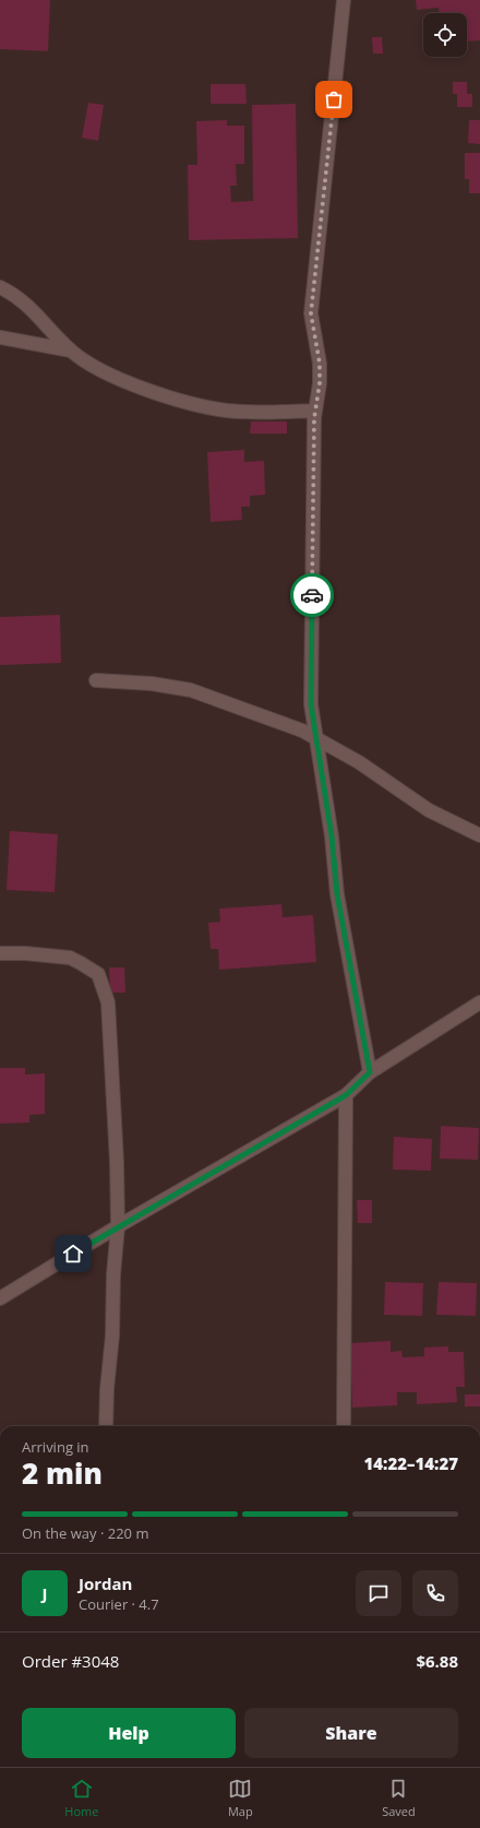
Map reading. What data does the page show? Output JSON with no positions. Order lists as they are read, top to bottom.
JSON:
{
  "page": {
    "heading": ["2 min", "Arriving in", "14:22–14:27"],
    "panel": [
      "Jordan",
      "Courier · 4.7",
      "Order #3048",
      "$6.88"
    ],
    "bar": "On the way · 220 m",
    "round": "J",
    "buttons": ["Help", "Share"],
    "tabs": ["Home", "Map", "Saved"]
  }
}
